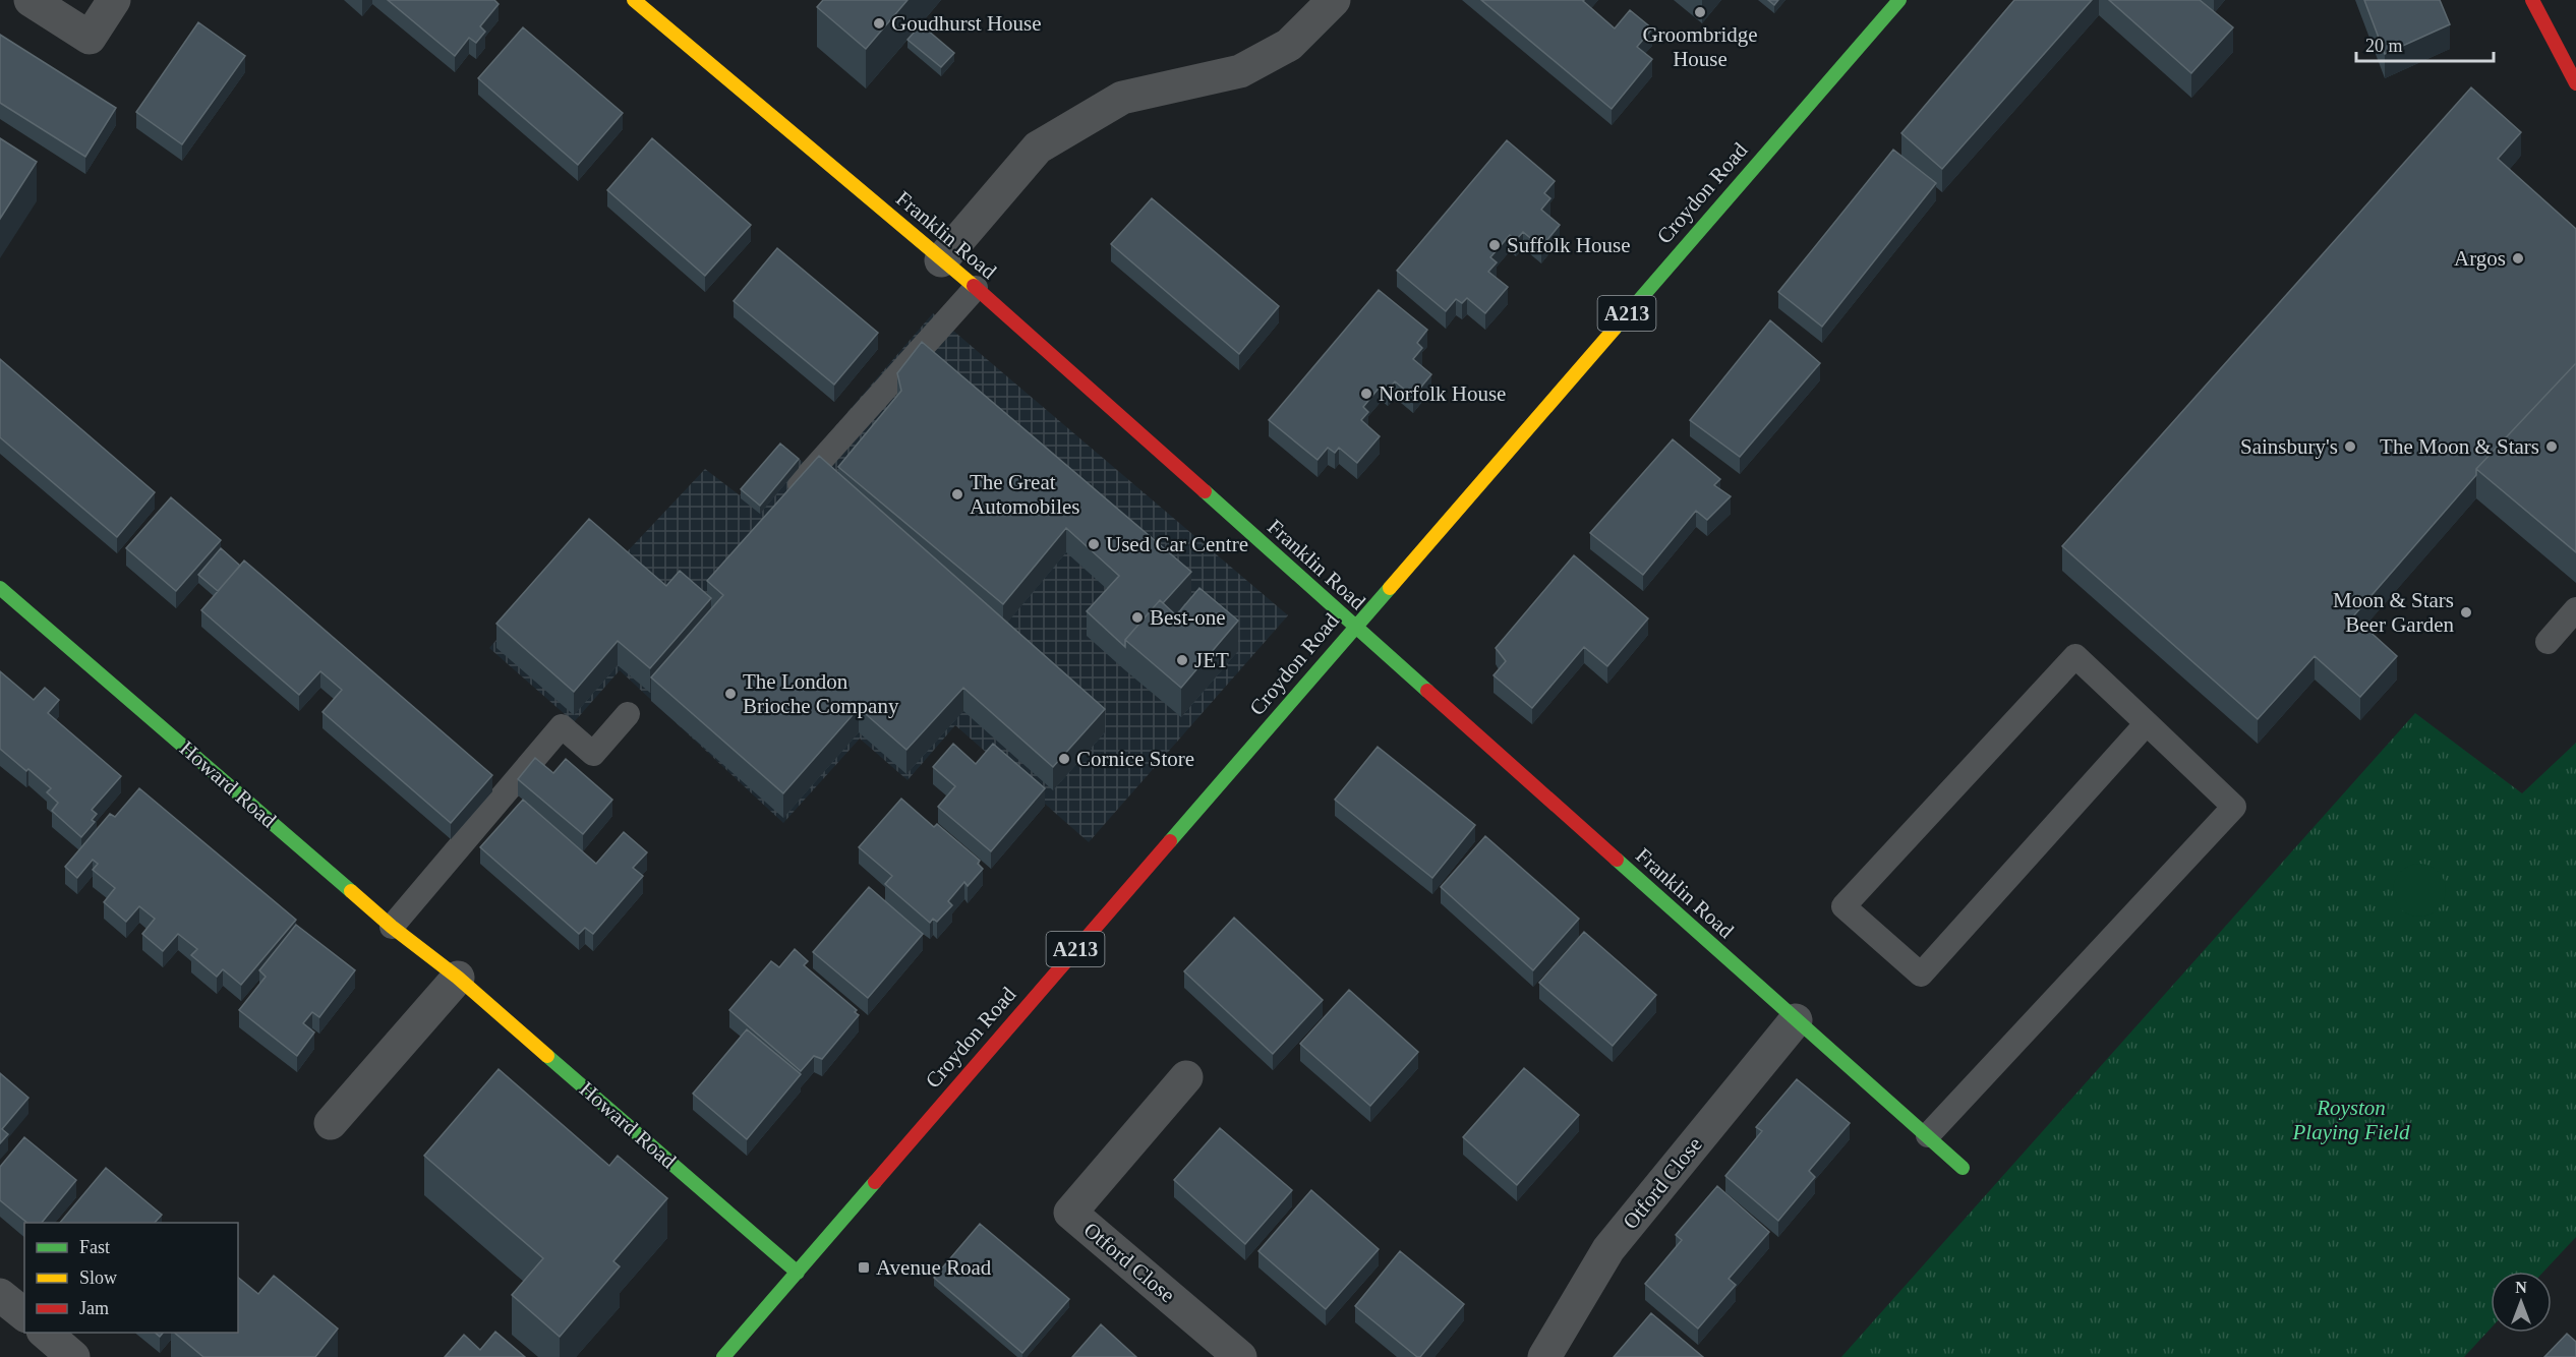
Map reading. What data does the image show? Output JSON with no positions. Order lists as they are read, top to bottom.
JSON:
{
  "streets": {
    "street": [
      "Croydon Road",
      "Franklin Road",
      "A213",
      "Howard Road",
      "Otford Close"
    ]
  },
  "crossings": [
    ["Croydon Road", "Franklin Road"],
    ["Croydon Road", "Howard Road"],
    ["Franklin Road", "Otford Close"]
  ],
  "parks": ["Royston Playing Field"],
  "places": {
    "other": [
      "Groombridge House",
      "Goudhurst House",
      "Suffolk House",
      "Argos",
      "Norfolk House",
      "Sainsbury's",
      "The Moon & Stars",
      "The Great Automobiles",
      "Used Car Centre",
      "Moon & Stars Beer Garden",
      "Best-one",
      "JET",
      "The London Brioche Company",
      "Cornice Store"
    ],
    "transit": ["Avenue Road"]
  },
  "legend": ["Fast", "Slow", "Jam"],
  "scale_bar": "20 m",
  "north": "top"
}
